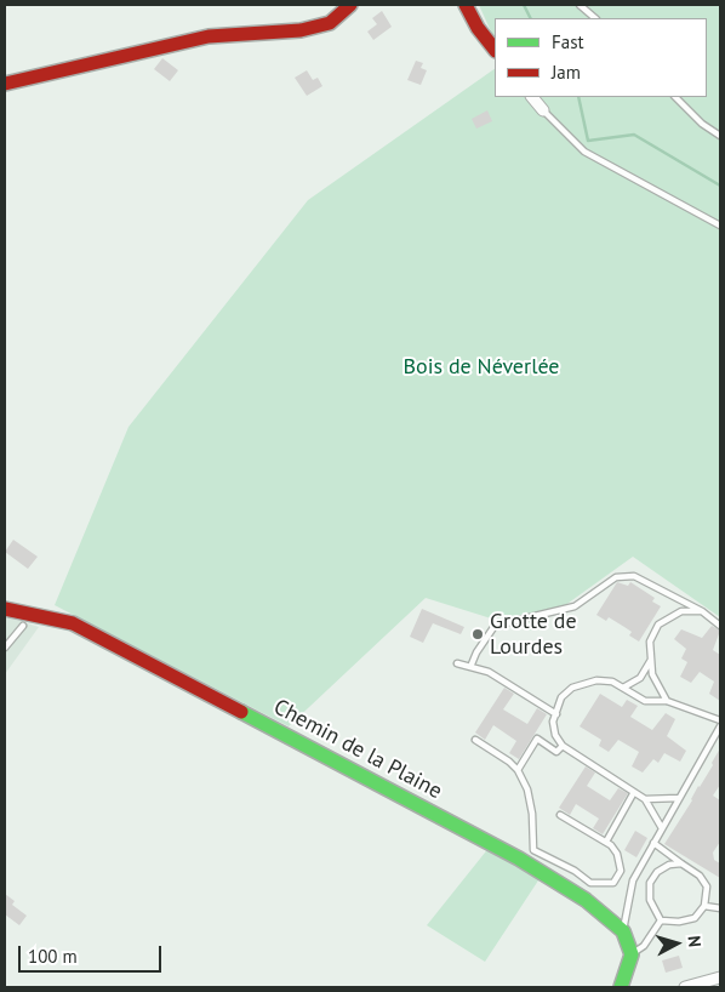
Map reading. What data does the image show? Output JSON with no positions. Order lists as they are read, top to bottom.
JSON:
{
  "streets": {
    "street": ["Chemin de la Plaine"]
  },
  "parks": ["Bois de Néverlée"],
  "places": ["Grotte de Lourdes"],
  "legend": ["Fast", "Jam"],
  "scale_bar": "100 m",
  "north": "right"
}
